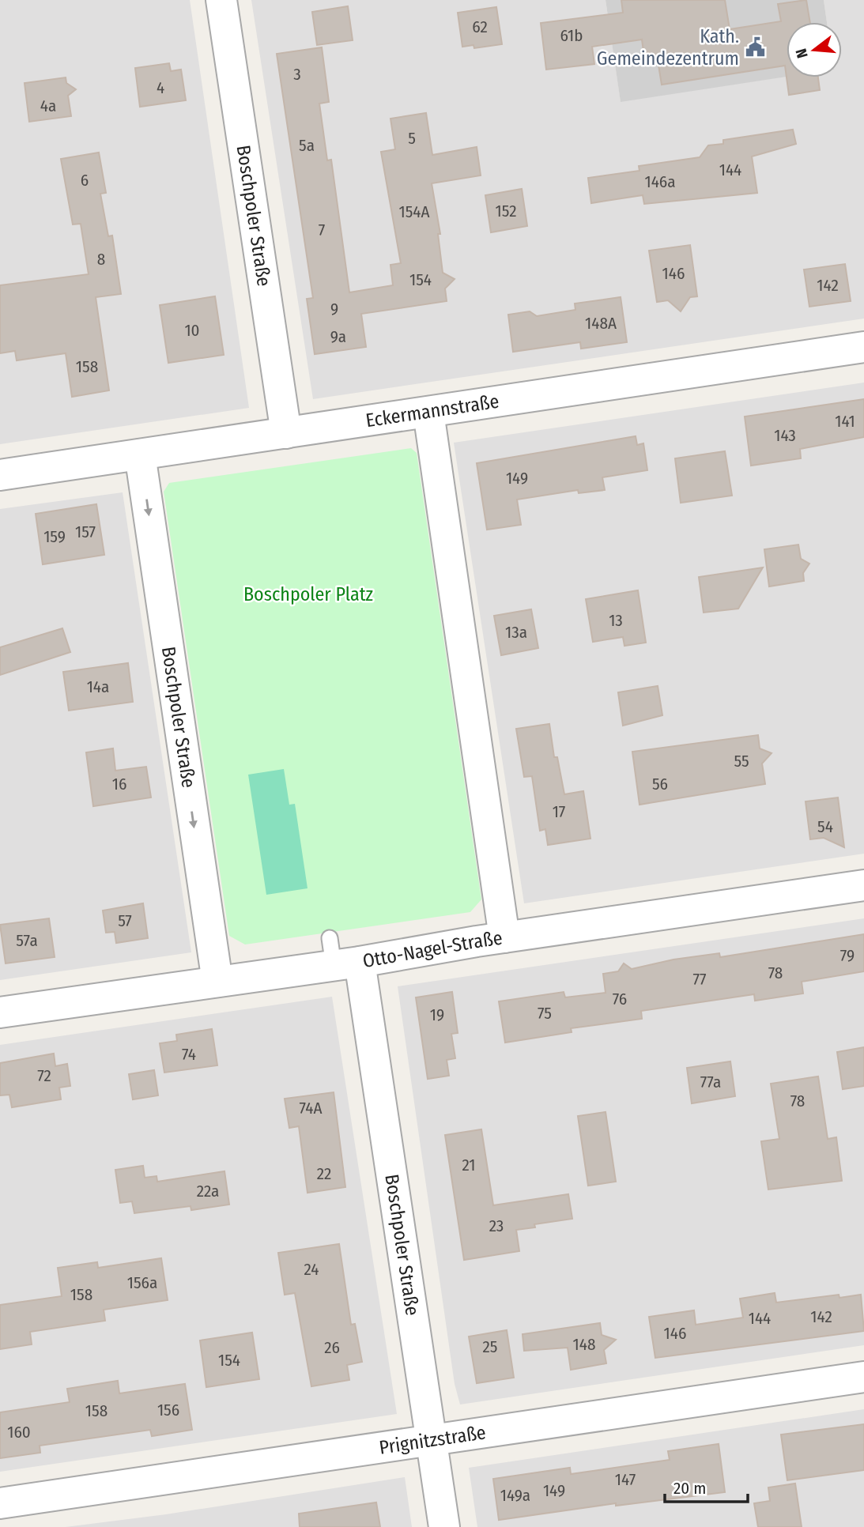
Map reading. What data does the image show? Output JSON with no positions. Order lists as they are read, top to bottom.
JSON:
{
  "streets": {
    "street": [
      "Boschpoler Straße",
      "Eckermannstraße",
      "Otto-Nagel-Straße",
      "Prignitzstraße"
    ]
  },
  "crossings": [
    ["Boschpoler Straße", "Eckermannstraße"],
    ["Boschpoler Straße", "Otto-Nagel-Straße"],
    ["Boschpoler Straße", "Prignitzstraße"]
  ],
  "parks": ["Boschpoler Platz"],
  "places": {
    "public building": ["Kath. Gemeindezentrum"]
  },
  "house_numbers": [
    "62",
    "61b",
    "3",
    "4",
    "4a",
    "5",
    "5a",
    "144",
    "6",
    "146a",
    "152",
    "154A",
    "7",
    "8",
    "146",
    "154",
    "142",
    "9",
    "148A",
    "10",
    "9a",
    "158",
    "141",
    "143",
    "149",
    "157",
    "159",
    "13",
    "13a",
    "14a",
    "55",
    "16",
    "56",
    "17",
    "54",
    "57",
    "57a",
    "79",
    "78",
    "77",
    "76",
    "75",
    "19",
    "74",
    "72",
    "77a",
    "78",
    "74A",
    "21",
    "22",
    "22a",
    "23",
    "24",
    "156a",
    "158",
    "142",
    "144",
    "146",
    "148",
    "25",
    "26",
    "154",
    "156",
    "158",
    "160",
    "147",
    "149",
    "149a"
  ],
  "scale_bar": "20 m",
  "north": "left"
}
